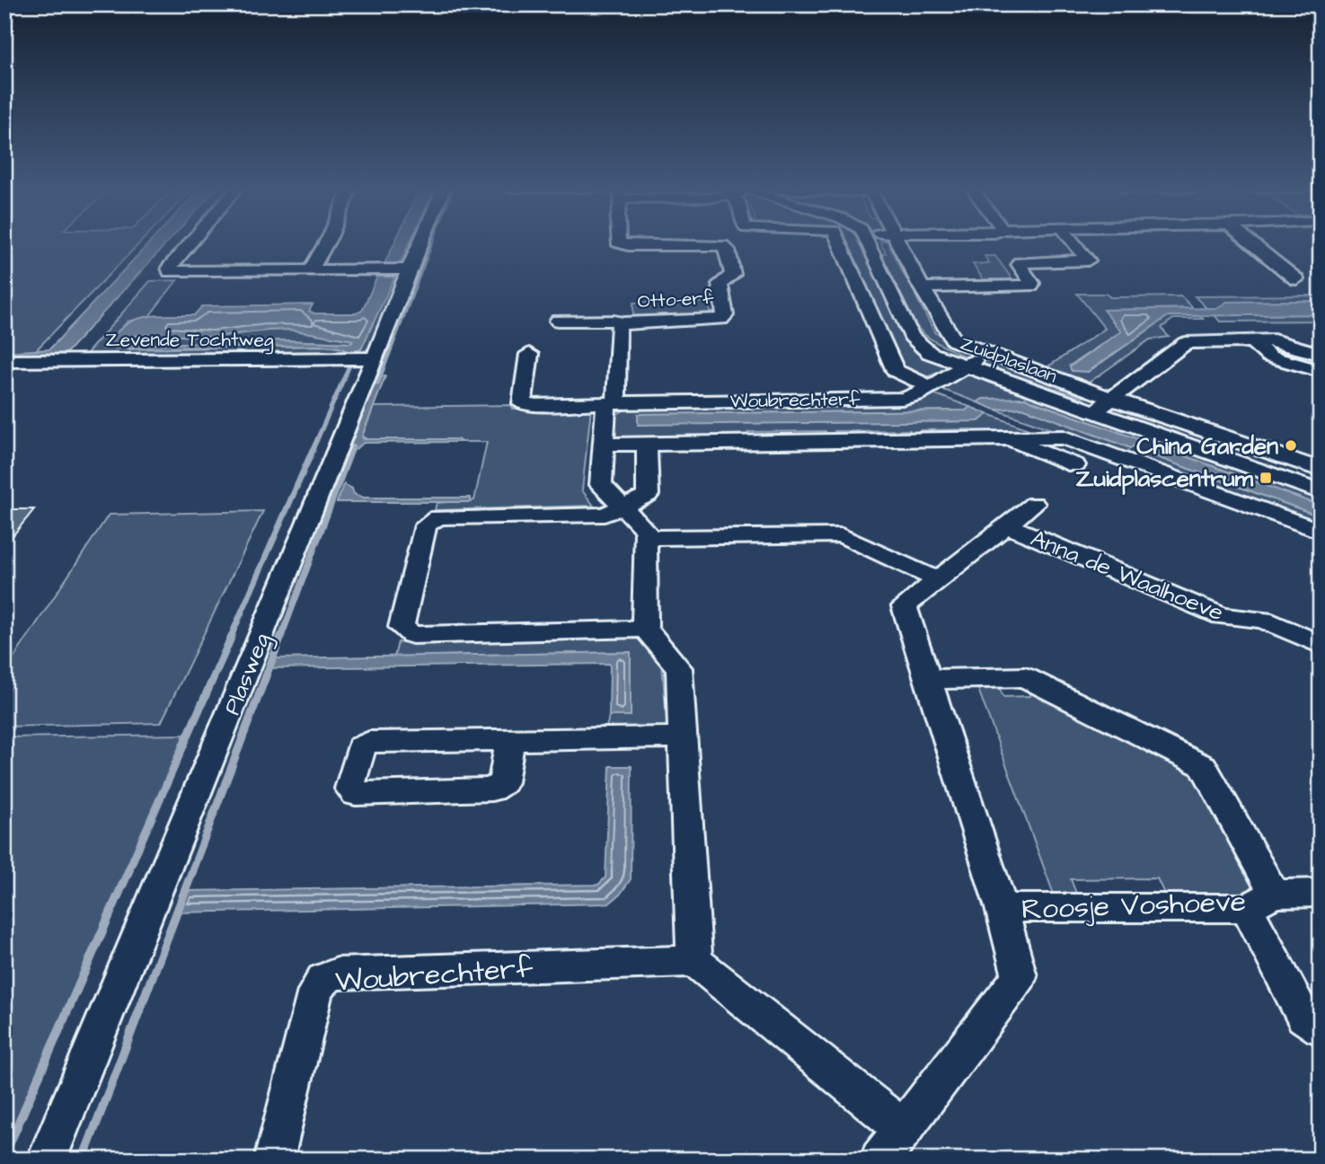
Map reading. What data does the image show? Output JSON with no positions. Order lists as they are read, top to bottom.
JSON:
{
  "streets": {
    "street": [
      "Otto-erf",
      "Zevende Tochtweg",
      "Zuidplaslaan",
      "Woubrechterf",
      "Anna de Waalhoeve",
      "Plasweg",
      "Roosje Voshoeve"
    ]
  },
  "crossings": [
    ["Otto-erf", "Woubrechterf"],
    ["Zevende Tochtweg", "Plasweg"],
    ["Zuidplaslaan", "Woubrechterf"],
    ["Anna de Waalhoeve", "Roosje Voshoeve"]
  ],
  "places": {
    "other": ["China Garden"],
    "transit": ["Zuidplascentrum"]
  }
}
